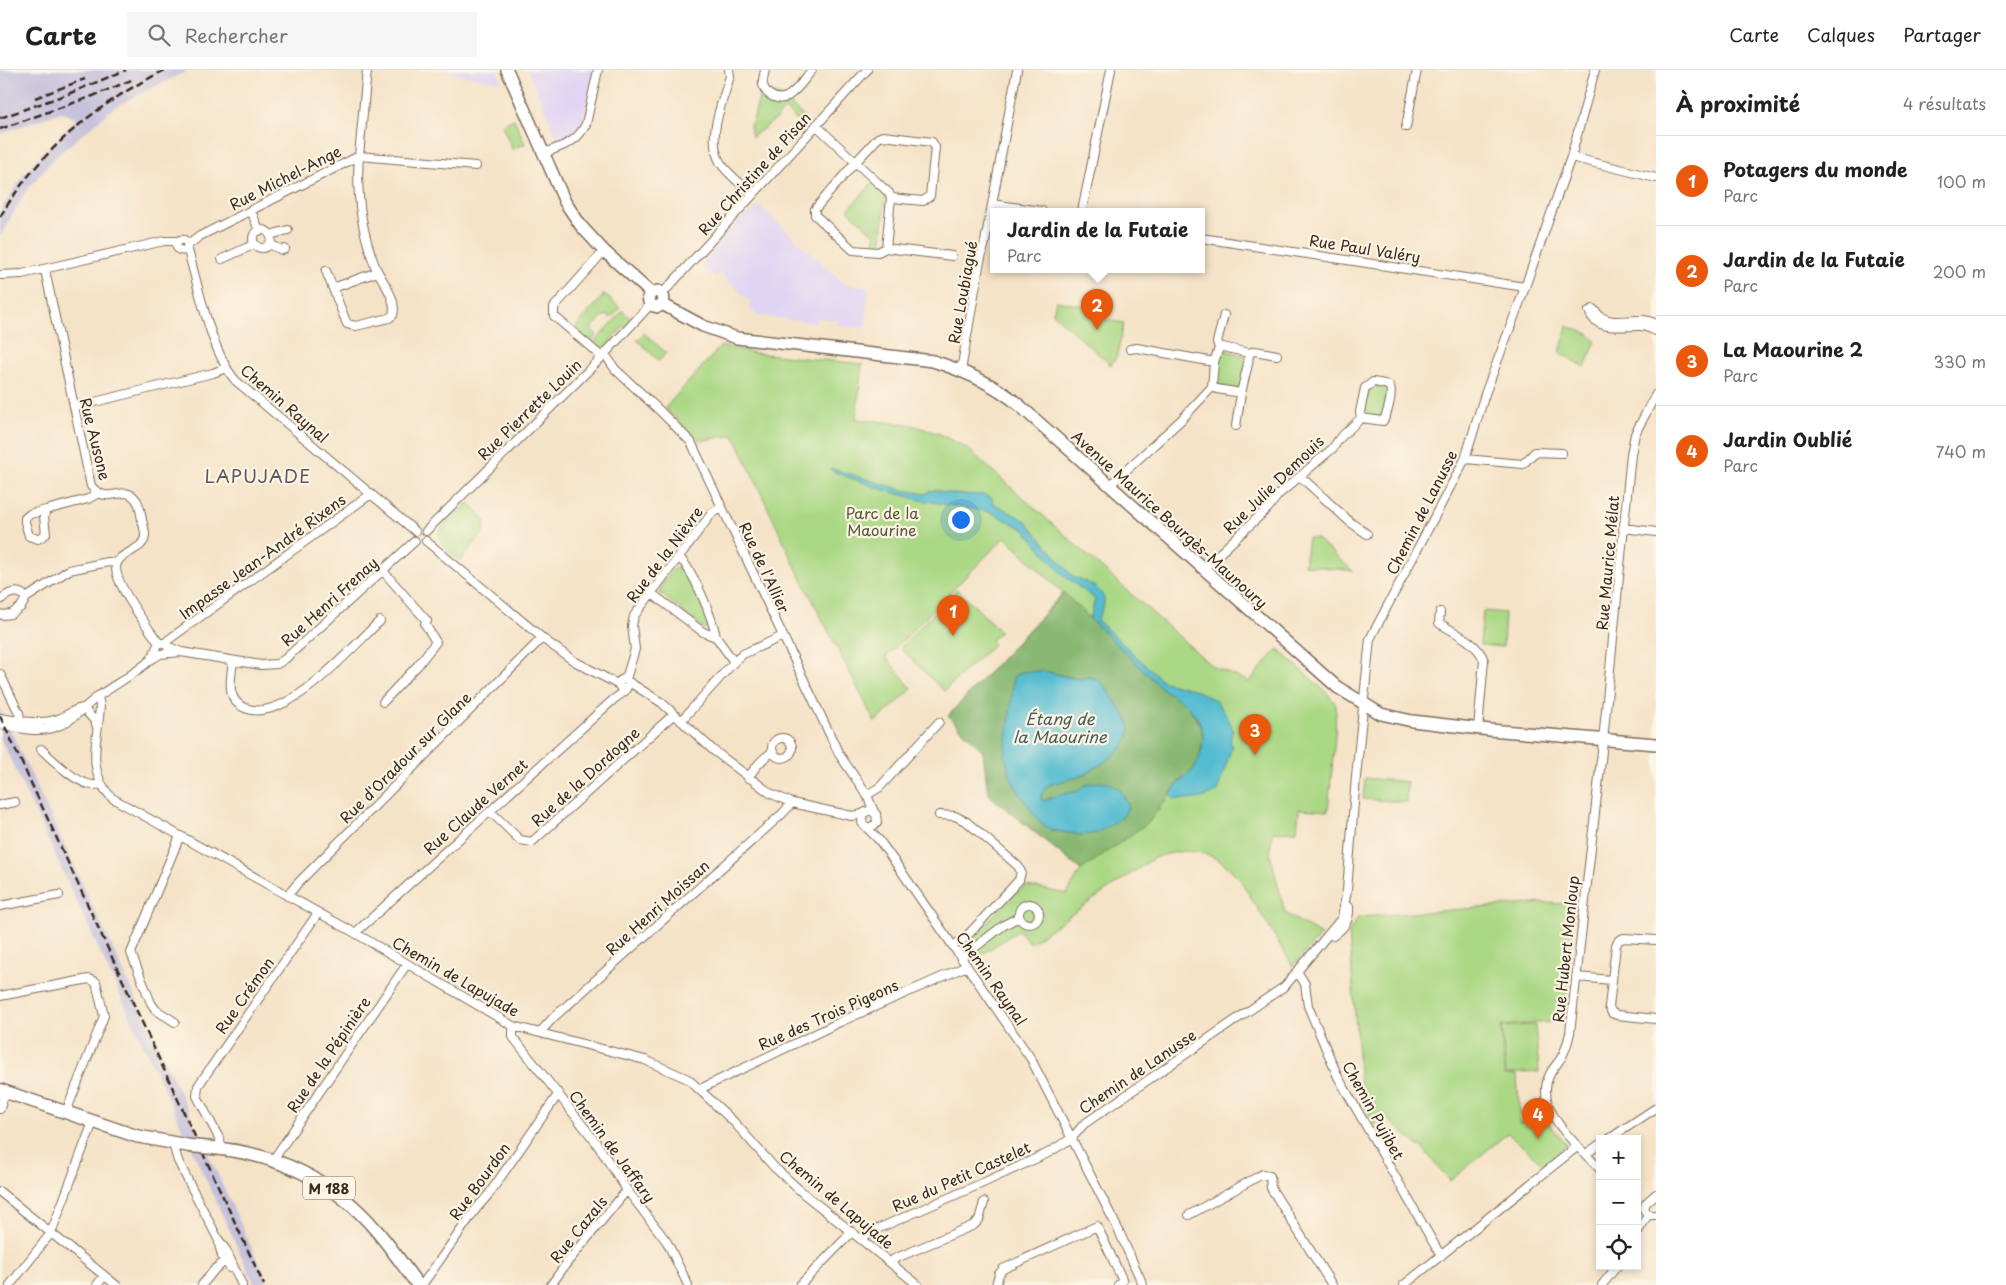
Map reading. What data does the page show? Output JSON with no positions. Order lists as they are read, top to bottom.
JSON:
{
  "streets": {
    "main road": ["M 188"],
    "street": [
      "Rue Christine de Pisan",
      "Rue Michel-Ange",
      "Rue Paul Valéry",
      "Rue Loubiagué",
      "Chemin Raynal",
      "Rue Pierrette Louin",
      "Rue Ausone",
      "Rue Julie Demouis",
      "Chemin de Lanusse",
      "Avenue Maurice Bourgès-Maunoury",
      "Rue de la Nièvre",
      "Impasse Jean-André Rixens",
      "Rue Maurice Mélat",
      "Rue de l'Allier",
      "Rue Henri Frenay",
      "Rue d'Oradour sur Glane",
      "Rue de la Dordogne",
      "Rue Claude Vernet",
      "Rue Henri Moissan",
      "Rue Hubert Monloup",
      "Chemin de Lapujade",
      "Rue Crémon",
      "Rue des Trois Pigeons",
      "Rue de la Pépinière",
      "Chemin Pujibet",
      "Chemin de Jaffary",
      "Rue du Petit Castelet",
      "Rue Bourdon",
      "Rue Cazals"
    ]
  },
  "crossings": [
    ["Rue Christine de Pisan", "Avenue Maurice Bourgès-Maunoury"],
    ["Rue Michel-Ange", "Chemin Raynal"],
    ["Rue Michel-Ange", "Rue Ausone"],
    ["Rue Paul Valéry", "Chemin de Lanusse"],
    ["Rue Loubiagué", "Avenue Maurice Bourgès-Maunoury"],
    ["Chemin Raynal", "Rue Pierrette Louin"],
    ["Chemin Raynal", "Chemin de Lanusse"],
    ["Chemin Raynal", "Rue de la Nièvre"],
    ["Chemin Raynal", "Impasse Jean-André Rixens"],
    ["Chemin Raynal", "Rue de l'Allier"],
    ["Chemin Raynal", "Rue Henri Frenay"],
    ["Chemin Raynal", "Rue d'Oradour sur Glane"],
    ["Chemin Raynal", "Rue de la Dordogne"],
    ["Chemin Raynal", "Rue Claude Vernet"],
    ["Chemin Raynal", "Rue Henri Moissan"],
    ["Chemin Raynal", "Rue des Trois Pigeons"],
    ["Chemin Raynal", "Rue du Petit Castelet"],
    ["Rue Pierrette Louin", "Rue de l'Allier"],
    ["Rue Pierrette Louin", "Rue Henri Frenay"],
    ["Rue Julie Demouis", "Avenue Maurice Bourgès-Maunoury"],
    ["Chemin de Lanusse", "Avenue Maurice Bourgès-Maunoury"],
    ["Chemin de Lanusse", "Chemin Pujibet"],
    ["Chemin de Lanusse", "Rue du Petit Castelet"],
    ["Avenue Maurice Bourgès-Maunoury", "Rue Maurice Mélat"],
    ["Avenue Maurice Bourgès-Maunoury", "Rue de l'Allier"],
    ["Avenue Maurice Bourgès-Maunoury", "Rue Hubert Monloup"],
    ["Rue de la Nièvre", "Rue de l'Allier"],
    ["Rue de la Nièvre", "Rue Claude Vernet"],
    ["Impasse Jean-André Rixens", "Rue Henri Frenay"],
    ["Rue Maurice Mélat", "Rue Hubert Monloup"],
    ["Rue d'Oradour sur Glane", "Chemin de Lapujade"],
    ["Rue de la Dordogne", "Rue Claude Vernet"],
    ["Rue Claude Vernet", "Chemin de Lapujade"],
    ["Rue Henri Moissan", "Chemin de Lapujade"],
    ["Chemin de Lapujade", "Rue Crémon"],
    ["Chemin de Lapujade", "Rue des Trois Pigeons"],
    ["Chemin de Lapujade", "Rue de la Pépinière"],
    ["Chemin de Lapujade", "Chemin de Jaffary"],
    ["Chemin de Lapujade", "Rue du Petit Castelet"],
    ["Rue Crémon", "M 188"],
    ["Rue de la Pépinière", "M 188"],
    ["Chemin de Jaffary", "Rue Bourdon"],
    ["Chemin de Jaffary", "Rue Cazals"],
    ["Rue Bourdon", "M 188"]
  ],
  "districts": ["LAPUJADE"],
  "water": ["Étang de la Maourine"],
  "parks": ["Parc de la Maourine"],
  "page": {
    "header": "Carte",
    "search": "Rechercher",
    "nav": ["Carte", "Calques", "Partager"],
    "heading": ["À proximité", "4 résultats"],
    "list": [
      {
        "mark": "1",
        "name": "Potagers du monde",
        "note": "Parc",
        "value": "100 m"
      },
      {
        "mark": "2",
        "name": "Jardin de la Futaie",
        "note": "Parc",
        "value": "200 m"
      },
      {
        "mark": "3",
        "name": "La Maourine 2",
        "note": "Parc",
        "value": "330 m"
      },
      {
        "mark": "4",
        "name": "Jardin Oublié",
        "note": "Parc",
        "value": "740 m"
      }
    ],
    "popup": ["Jardin de la Futaie", "Parc"],
    "pins": [
      "2",
      "1",
      "3",
      "4"
    ],
    "map_buttons": ["+", "−"]
  }
}
